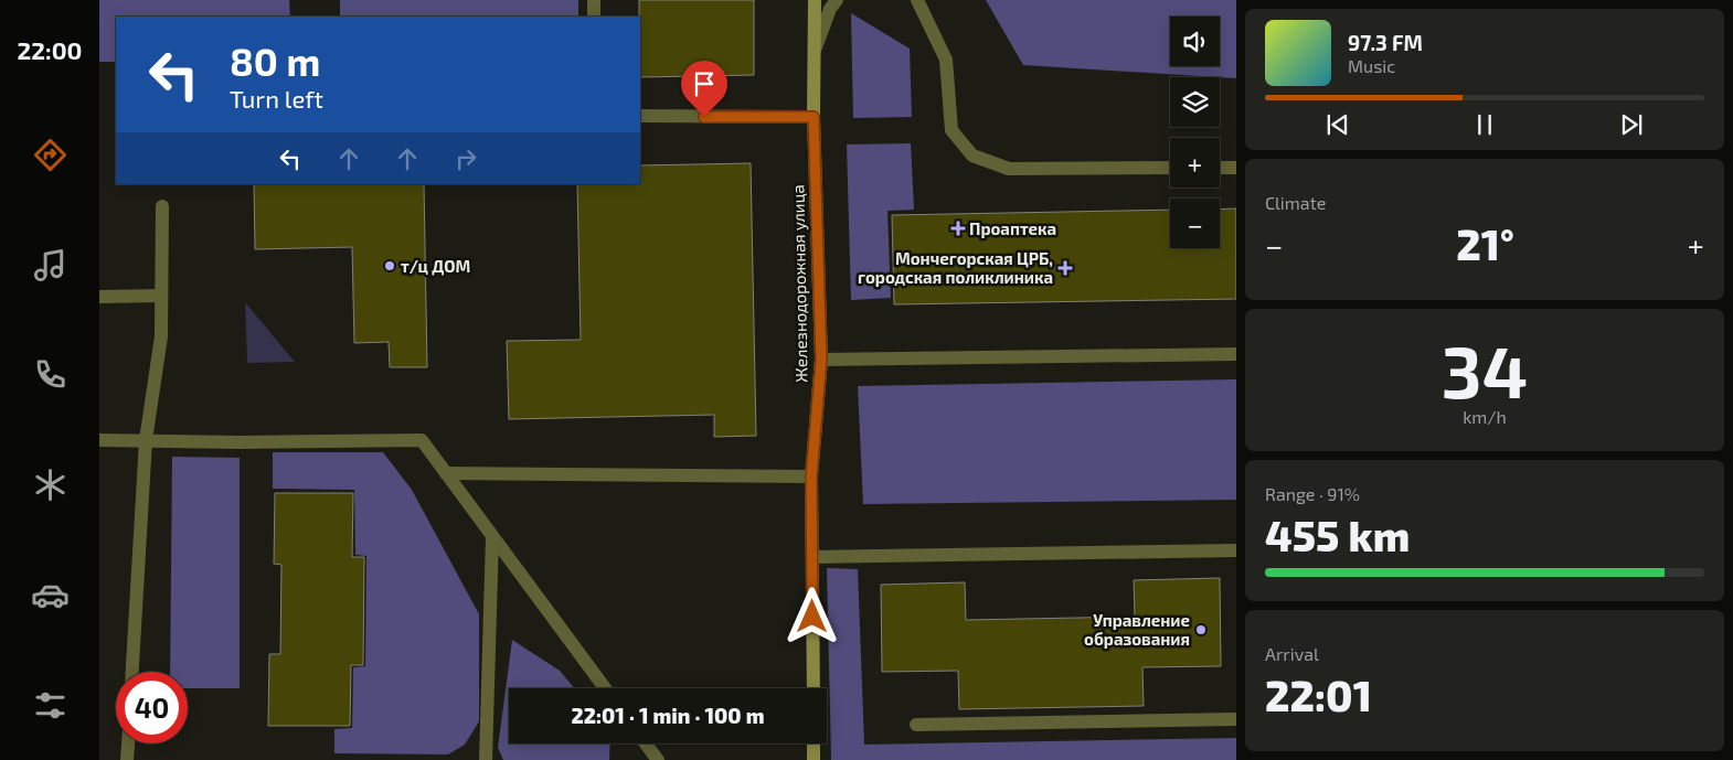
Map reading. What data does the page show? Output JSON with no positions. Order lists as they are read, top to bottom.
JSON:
{
  "streets": {
    "street": ["Железнодорожная улица"]
  },
  "places": {
    "health": ["Проаптека", "Мончегорская ЦРБ, городская поликлиника"],
    "other": ["т/ц ДОМ", "Управление образования"]
  },
  "page": {
    "tabs": "22:00",
    "map_buttons": ["+", "−"],
    "turn": ["80 m", "Turn left"],
    "song": ["97.3 FM", "Music"],
    "tile": [
      "Climate",
      ["34", "km/h"],
      ["Range · 91%", "455 km"],
      ["Arrival", "22:01"]
    ],
    "heat": ["−", "21°", "+"],
    "limit": "40",
    "trip": "22:01 · 1 min · 100 m"
  }
}
